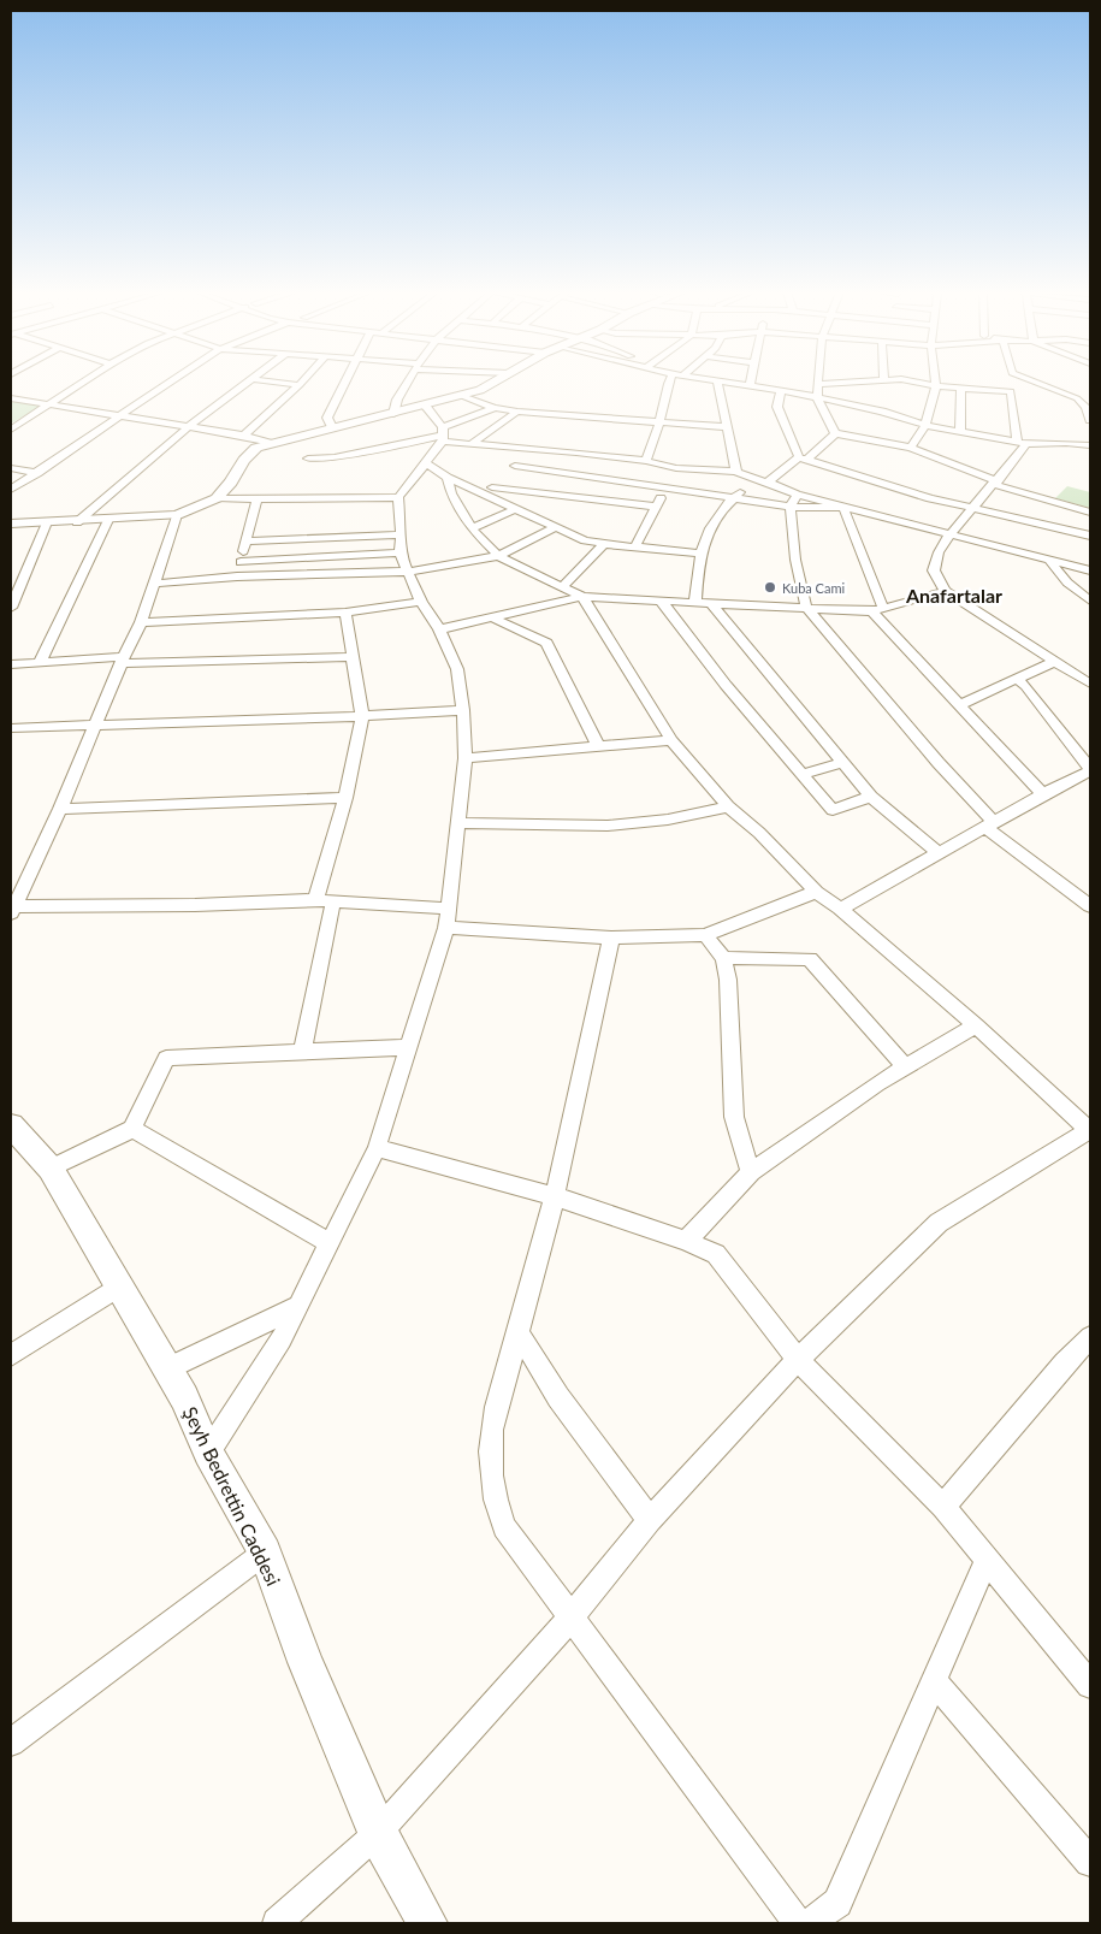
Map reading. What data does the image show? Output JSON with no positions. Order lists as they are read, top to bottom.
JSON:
{
  "streets": {
    "main road": ["Şeyh Bedrettin Caddesi"]
  },
  "districts": ["Anafartalar"],
  "places": ["Kuba Cami"]
}
